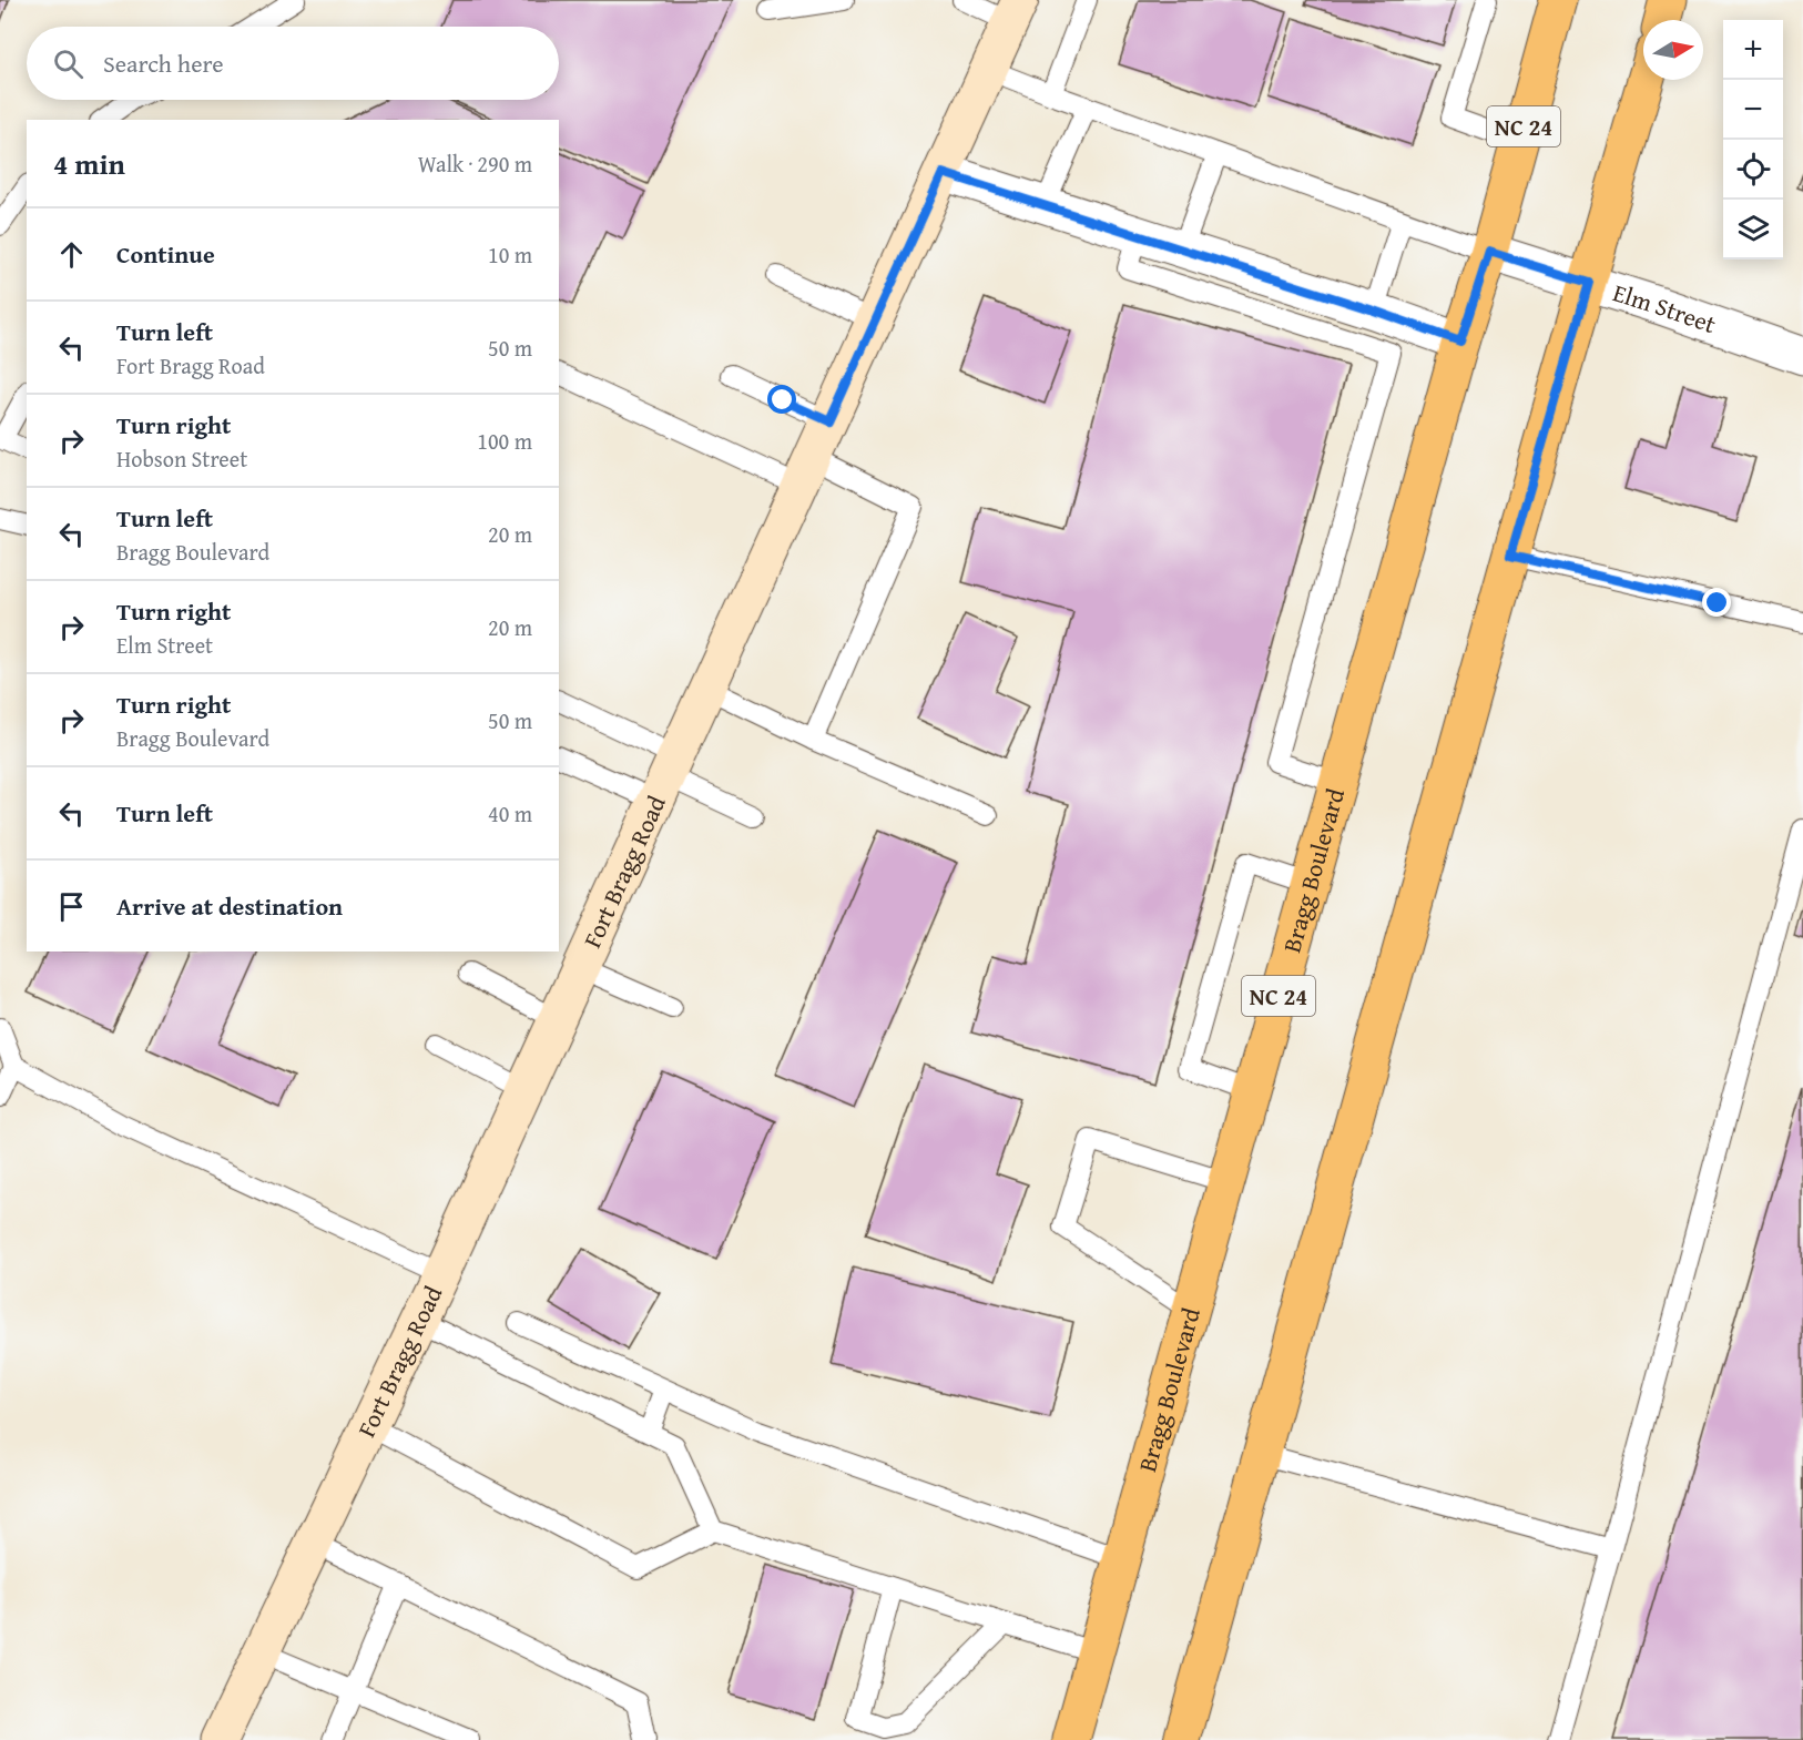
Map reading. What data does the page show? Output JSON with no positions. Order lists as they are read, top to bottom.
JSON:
{
  "streets": {
    "main road": ["NC 24", "Bragg Boulevard", "Fort Bragg Road"],
    "street": ["Elm Street"]
  },
  "crossings": [
    ["Elm Street", "Bragg Boulevard"]
  ],
  "north": "right",
  "page": {
    "map_buttons": ["+", "−"],
    "search": "Search here",
    "heading": ["4 min", "Walk · 290 m"],
    "list": [
      ["Continue", "10 m"],
      ["Turn left", "Fort Bragg Road", "50 m"],
      ["Turn right", "Hobson Street", "100 m"],
      ["Turn left", "Bragg Boulevard", "20 m"],
      ["Turn right", "Elm Street", "20 m"],
      ["Turn right", "Bragg Boulevard", "50 m"],
      ["Turn left", "40 m"],
      "Arrive at destination"
    ]
  }
}
